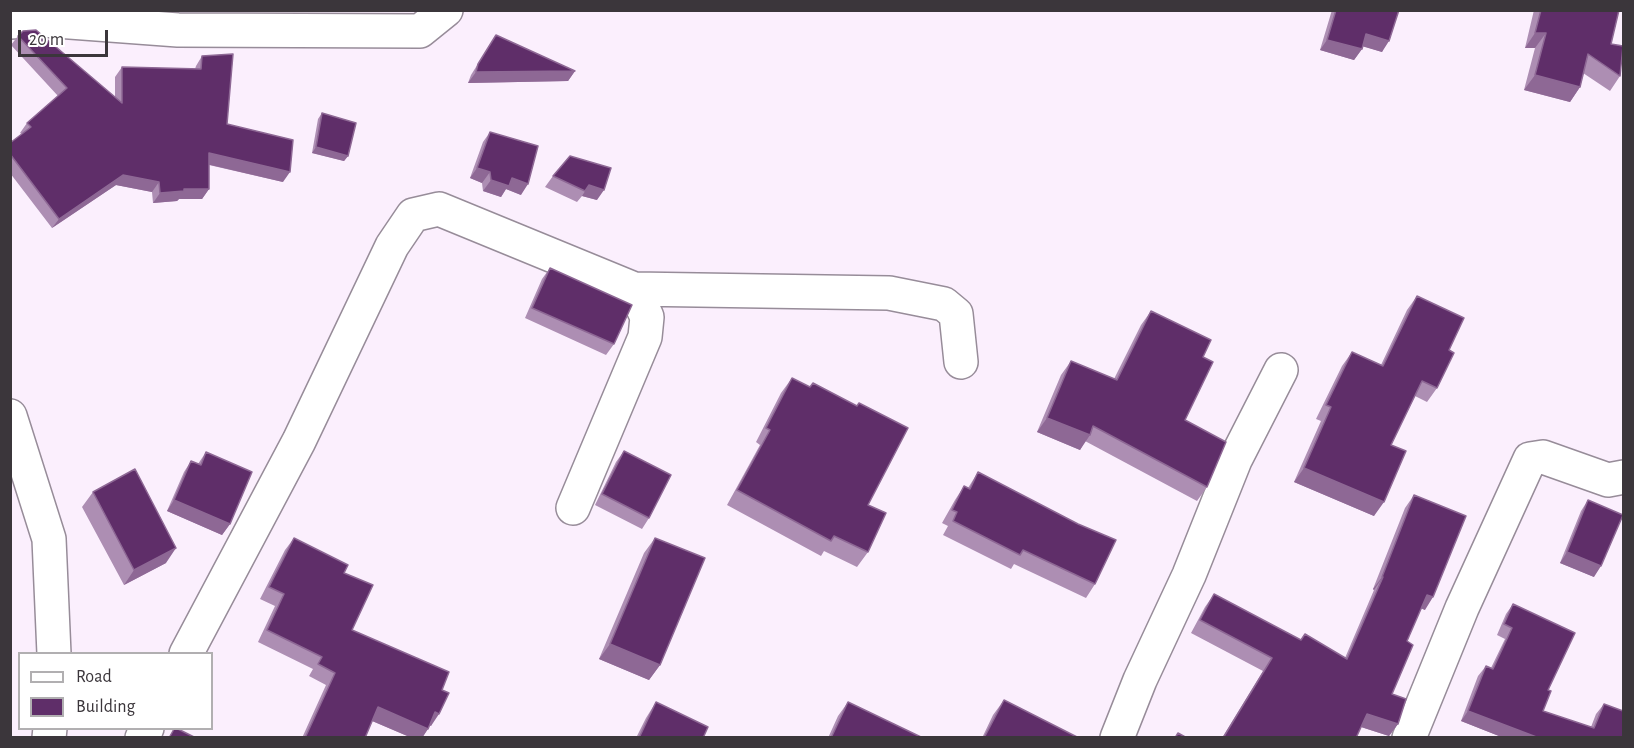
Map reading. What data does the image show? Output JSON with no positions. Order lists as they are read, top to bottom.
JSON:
{
  "legend": ["Road", "Building"],
  "scale_bar": "20 m"
}
